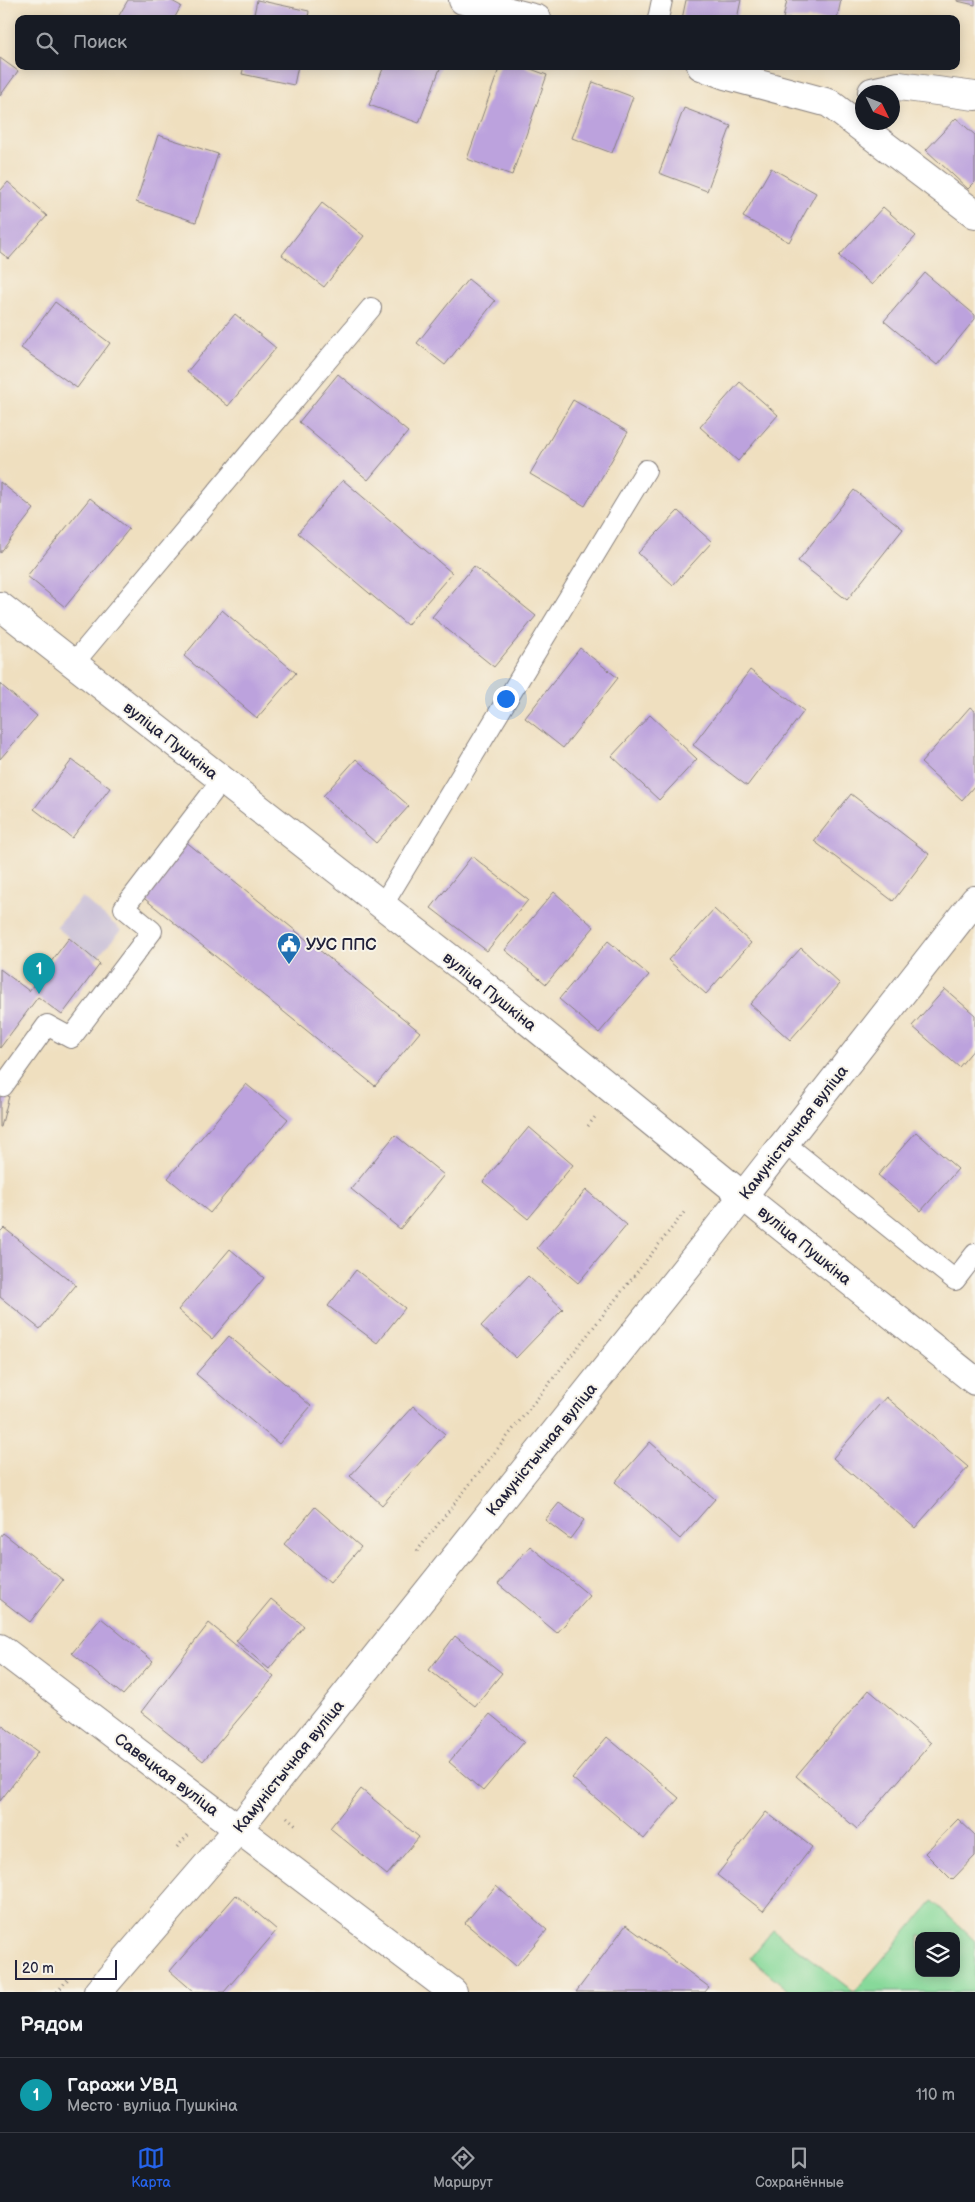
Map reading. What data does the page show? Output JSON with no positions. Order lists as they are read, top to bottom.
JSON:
{
  "streets": {
    "street": ["вуліца Пушкіна", "Камуністычная вуліца", "Савецкая вуліца"]
  },
  "crossings": [
    ["вуліца Пушкіна", "Камуністычная вуліца"],
    ["Камуністычная вуліца", "Савецкая вуліца"]
  ],
  "places": {
    "public building": ["УУС ППС"]
  },
  "scale_bar": "20 m",
  "north": "bottom right",
  "page": {
    "search": "Поиск",
    "pins": "1",
    "scale": "20 m",
    "heading": "Рядом",
    "list": [
      {
        "mark": "1",
        "name": "Гаражи УВД",
        "note": "Место · вуліца Пушкіна",
        "value": "110 m"
      }
    ],
    "nav": ["Карта", "Маршрут", "Сохранённые"]
  }
}
